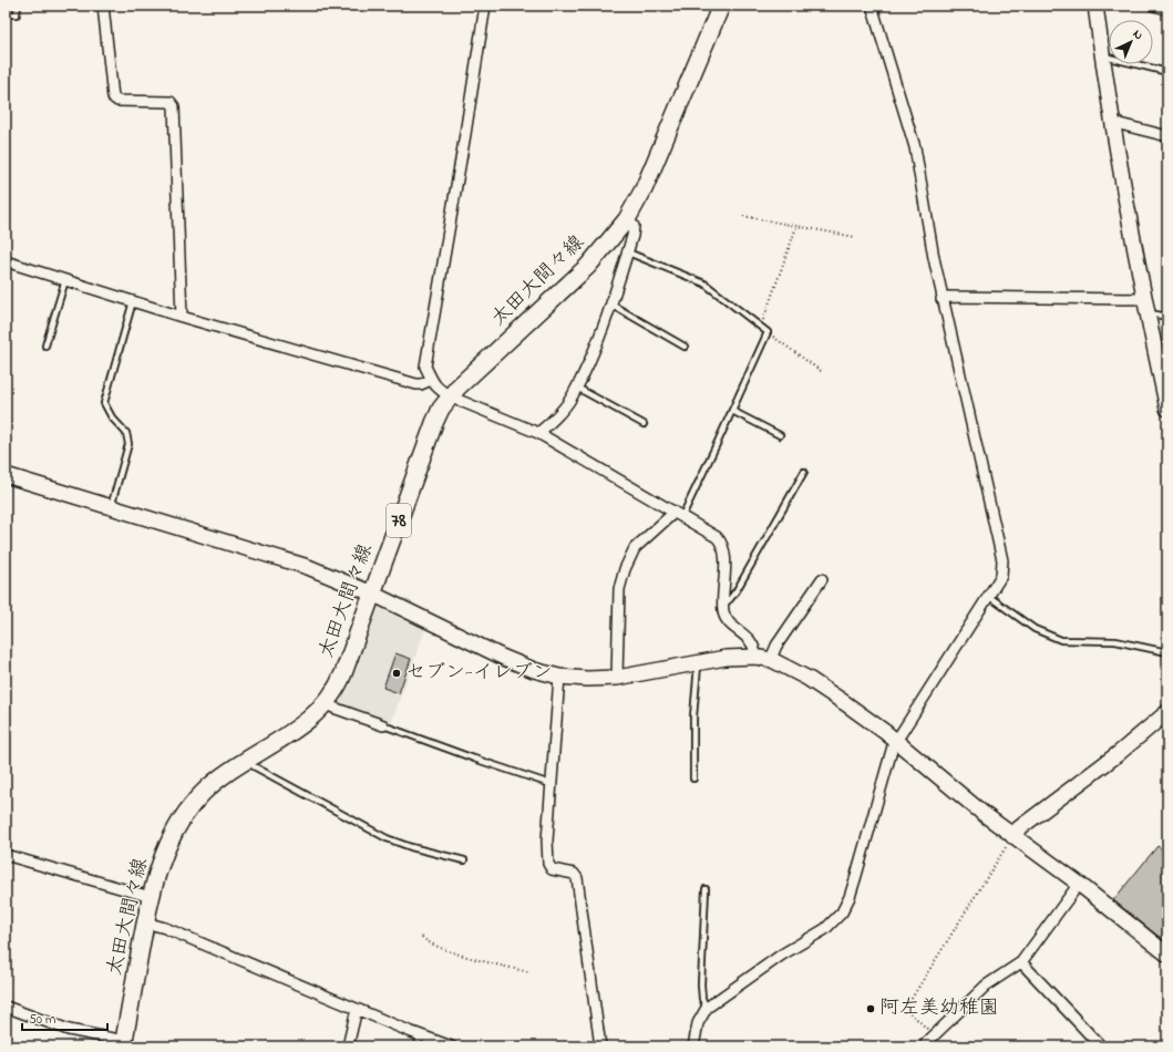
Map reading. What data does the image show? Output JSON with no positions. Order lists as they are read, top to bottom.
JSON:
{
  "streets": {
    "main road": ["太田大間々線", "78"]
  },
  "places": ["セブン-イレブン", "阿左美幼稚園"],
  "scale_bar": "50 m",
  "north": "top right"
}
